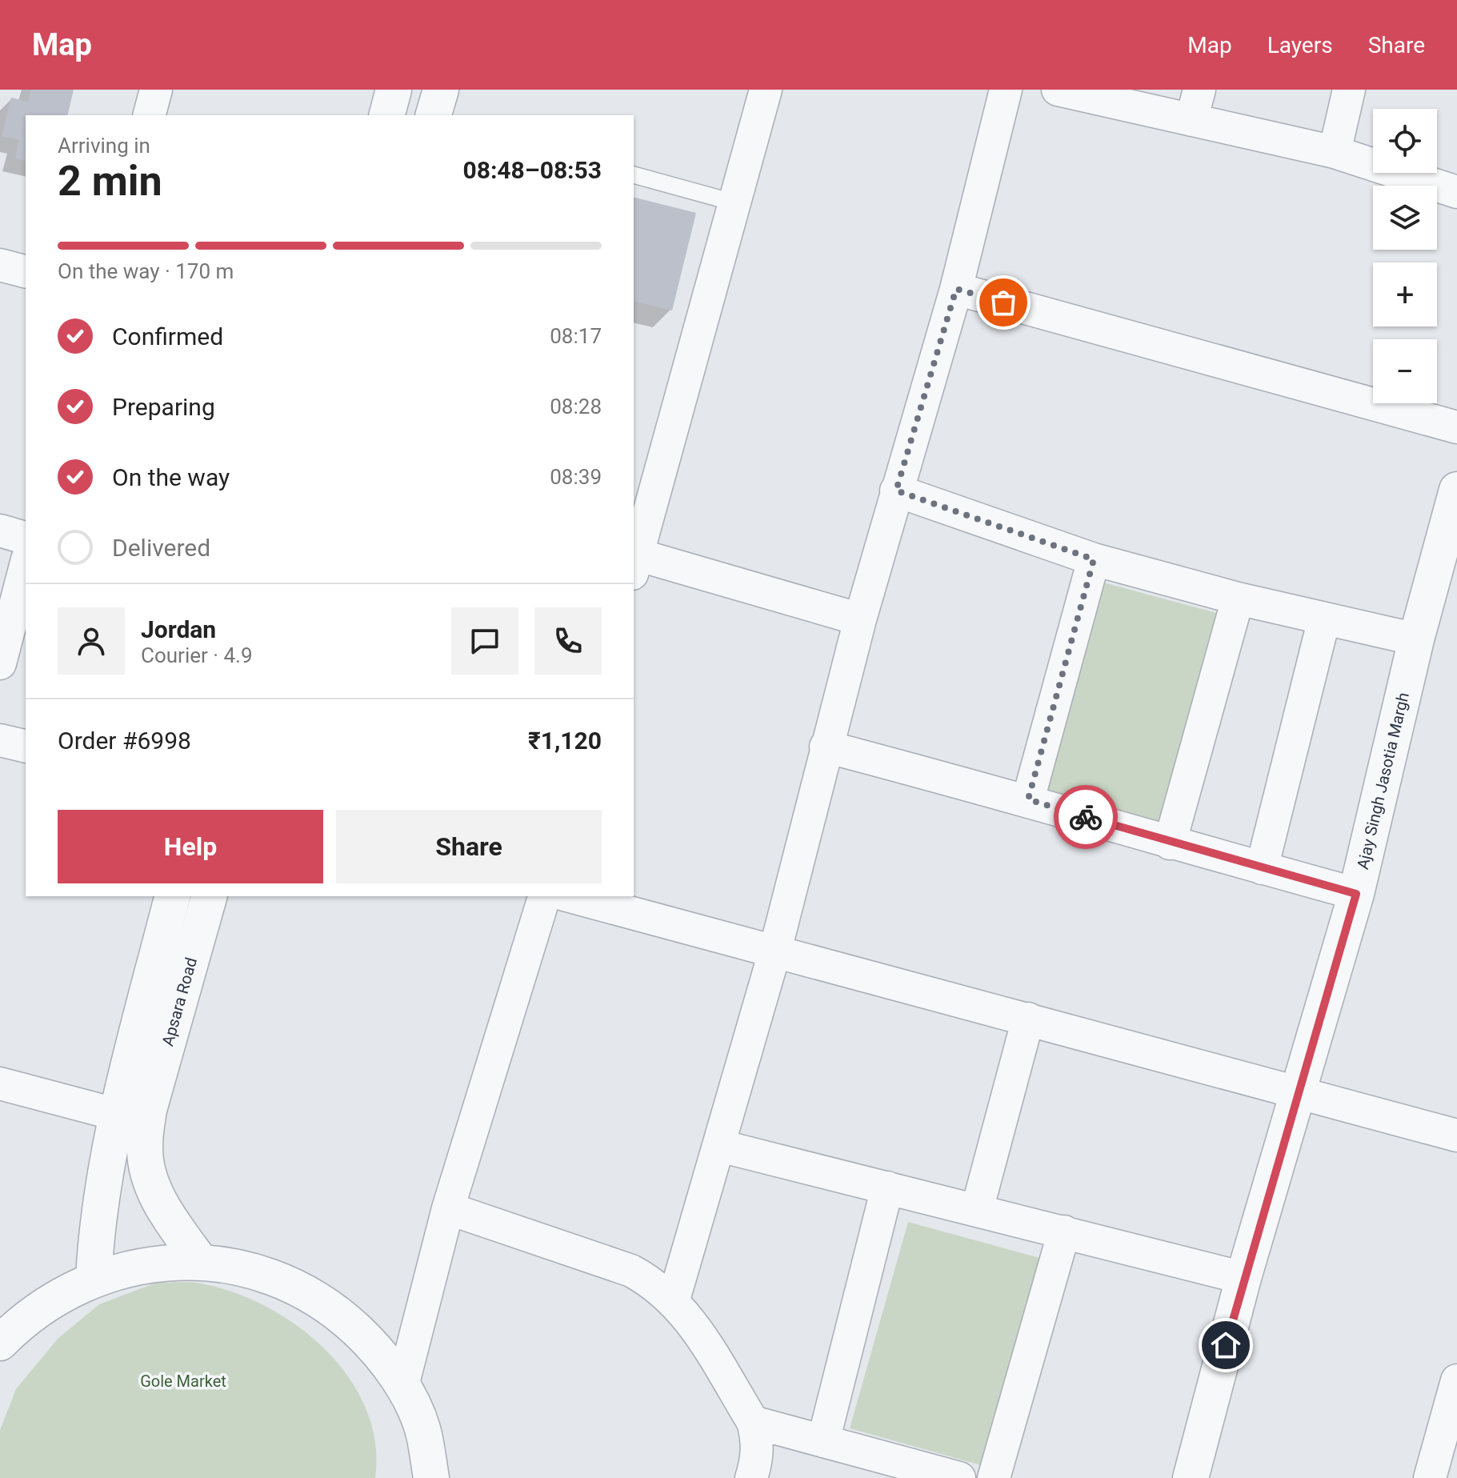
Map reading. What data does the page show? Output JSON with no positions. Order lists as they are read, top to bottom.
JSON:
{
  "streets": {
    "street": ["Ajay Singh Jasotia Margh", "Apsara Road"]
  },
  "parks": ["Gole Market"],
  "page": {
    "header": "Map",
    "nav": ["Map", "Layers", "Share"],
    "map_buttons": ["+", "−"],
    "heading": ["2 min", "Arriving in", "08:48–08:53"],
    "panel": [
      "Jordan",
      "Courier · 4.9",
      "Order #6998",
      "₹1,120"
    ],
    "bar": "On the way · 170 m",
    "list": [
      ["Confirmed", "08:17"],
      ["Preparing", "08:28"],
      ["On the way", "08:39"],
      "Delivered"
    ],
    "buttons": ["Help", "Share"]
  }
}
